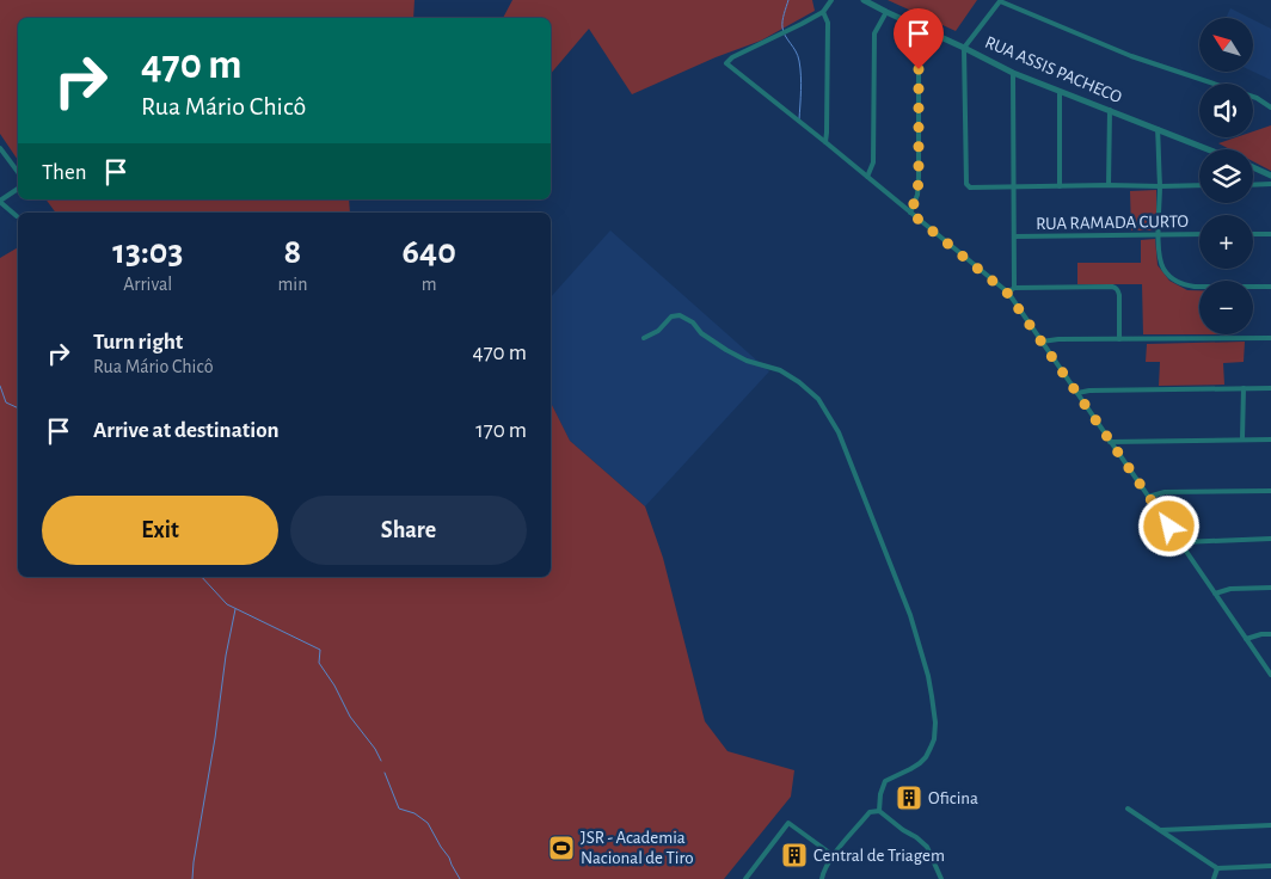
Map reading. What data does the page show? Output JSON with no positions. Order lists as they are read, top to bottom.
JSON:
{
  "streets": {
    "street": ["RUA ASSIS PACHECO", "RUA RAMADA CURTO"]
  },
  "places": {
    "building": ["Oficina", "Central de Triagem"],
    "sports": ["JSR - Academia Nacional de Tiro"]
  },
  "north": "top left",
  "page": {
    "map_buttons": ["+", "−"],
    "turn": ["470 m", "Rua Mário Chicô"],
    "then": "Then",
    "eta": [
      "13:03",
      "Arrival",
      "8",
      "min",
      "640",
      "m"
    ],
    "list": [
      {
        "name": "Turn right",
        "note": "Rua Mário Chicô",
        "value": "470 m"
      },
      {
        "name": "Arrive at destination",
        "value": "170 m"
      }
    ],
    "buttons": ["Exit", "Share"]
  }
}
